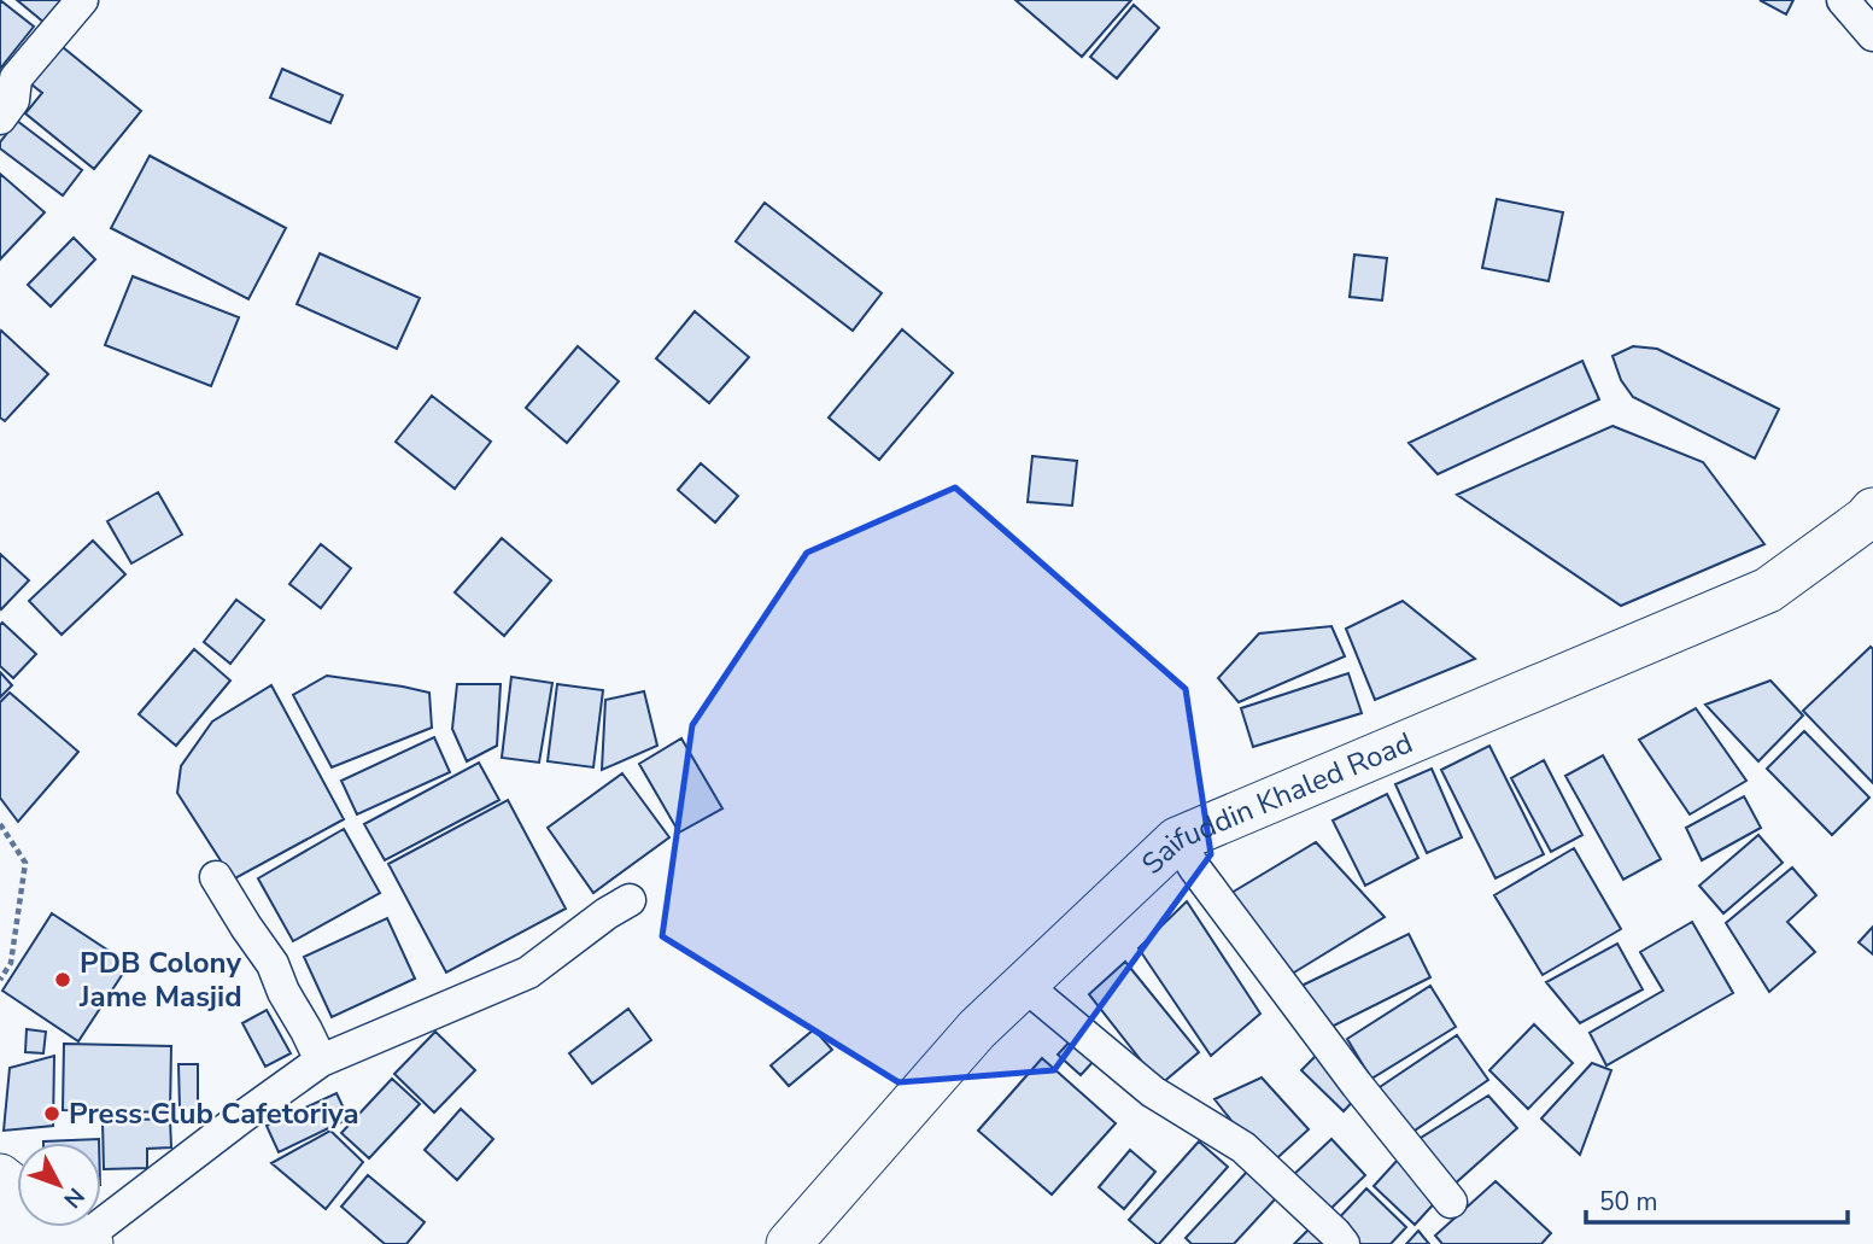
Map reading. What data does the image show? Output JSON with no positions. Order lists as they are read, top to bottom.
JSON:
{
  "streets": {
    "main road": ["Saifuddin Khaled Road"]
  },
  "places": ["PDB Colony Jame Masjid", "Press Club Cafetoriya"],
  "scale_bar": "50 m",
  "north": "bottom right"
}
